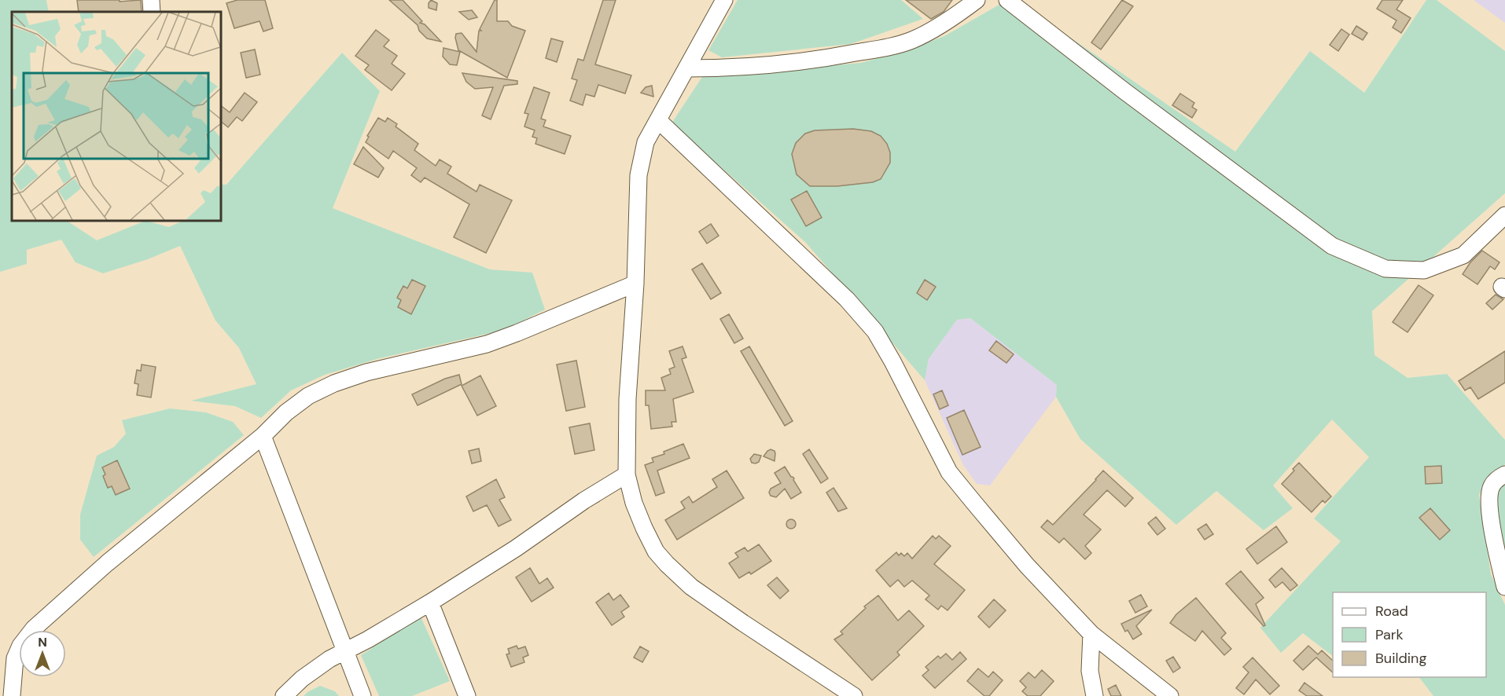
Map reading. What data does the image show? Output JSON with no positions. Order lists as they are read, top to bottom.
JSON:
{
  "legend": ["Road", "Park", "Building"],
  "north": "top"
}
